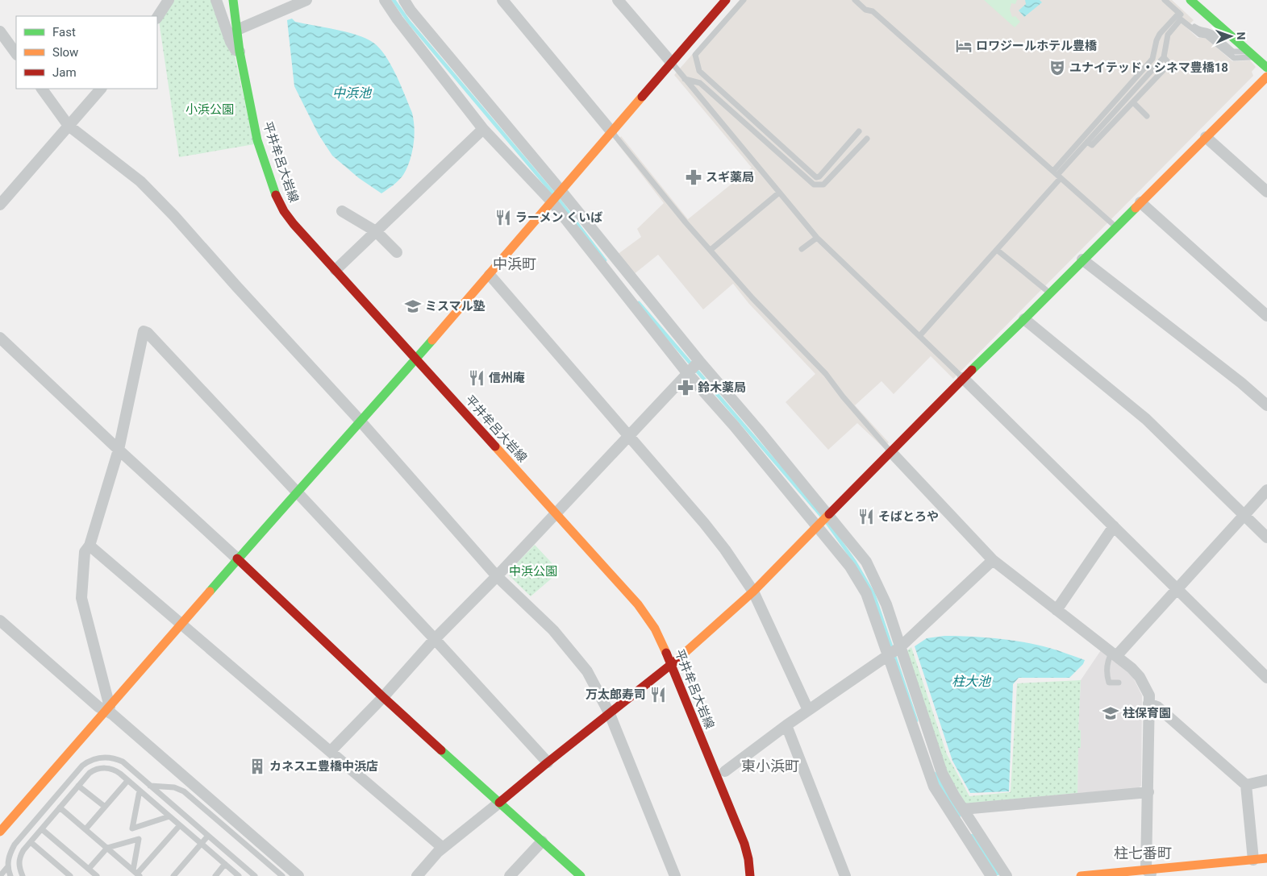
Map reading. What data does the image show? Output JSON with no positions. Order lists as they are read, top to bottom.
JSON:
{
  "streets": {
    "street": ["平井牟呂大岩線"]
  },
  "districts": ["中浜町", "東小浜町", "柱七番町"],
  "water": ["中浜池", "柱大池"],
  "parks": ["小浜公園", "中浜公園"],
  "places": {
    "hotel": ["ロワジールホテル豊橋"],
    "theatre": ["ユナイテッド・シネマ豊橋18"],
    "pharmacy": ["スギ薬局", "鈴木薬局"],
    "restaurant": [
      "ラーメン くいば",
      "信州庵",
      "そばとろや",
      "万太郎寿司"
    ],
    "school or university": ["ミスマル塾", "柱保育園"],
    "building": ["カネスエ豊橋中浜店"]
  },
  "legend": ["Fast", "Slow", "Jam"],
  "north": "right"
}
